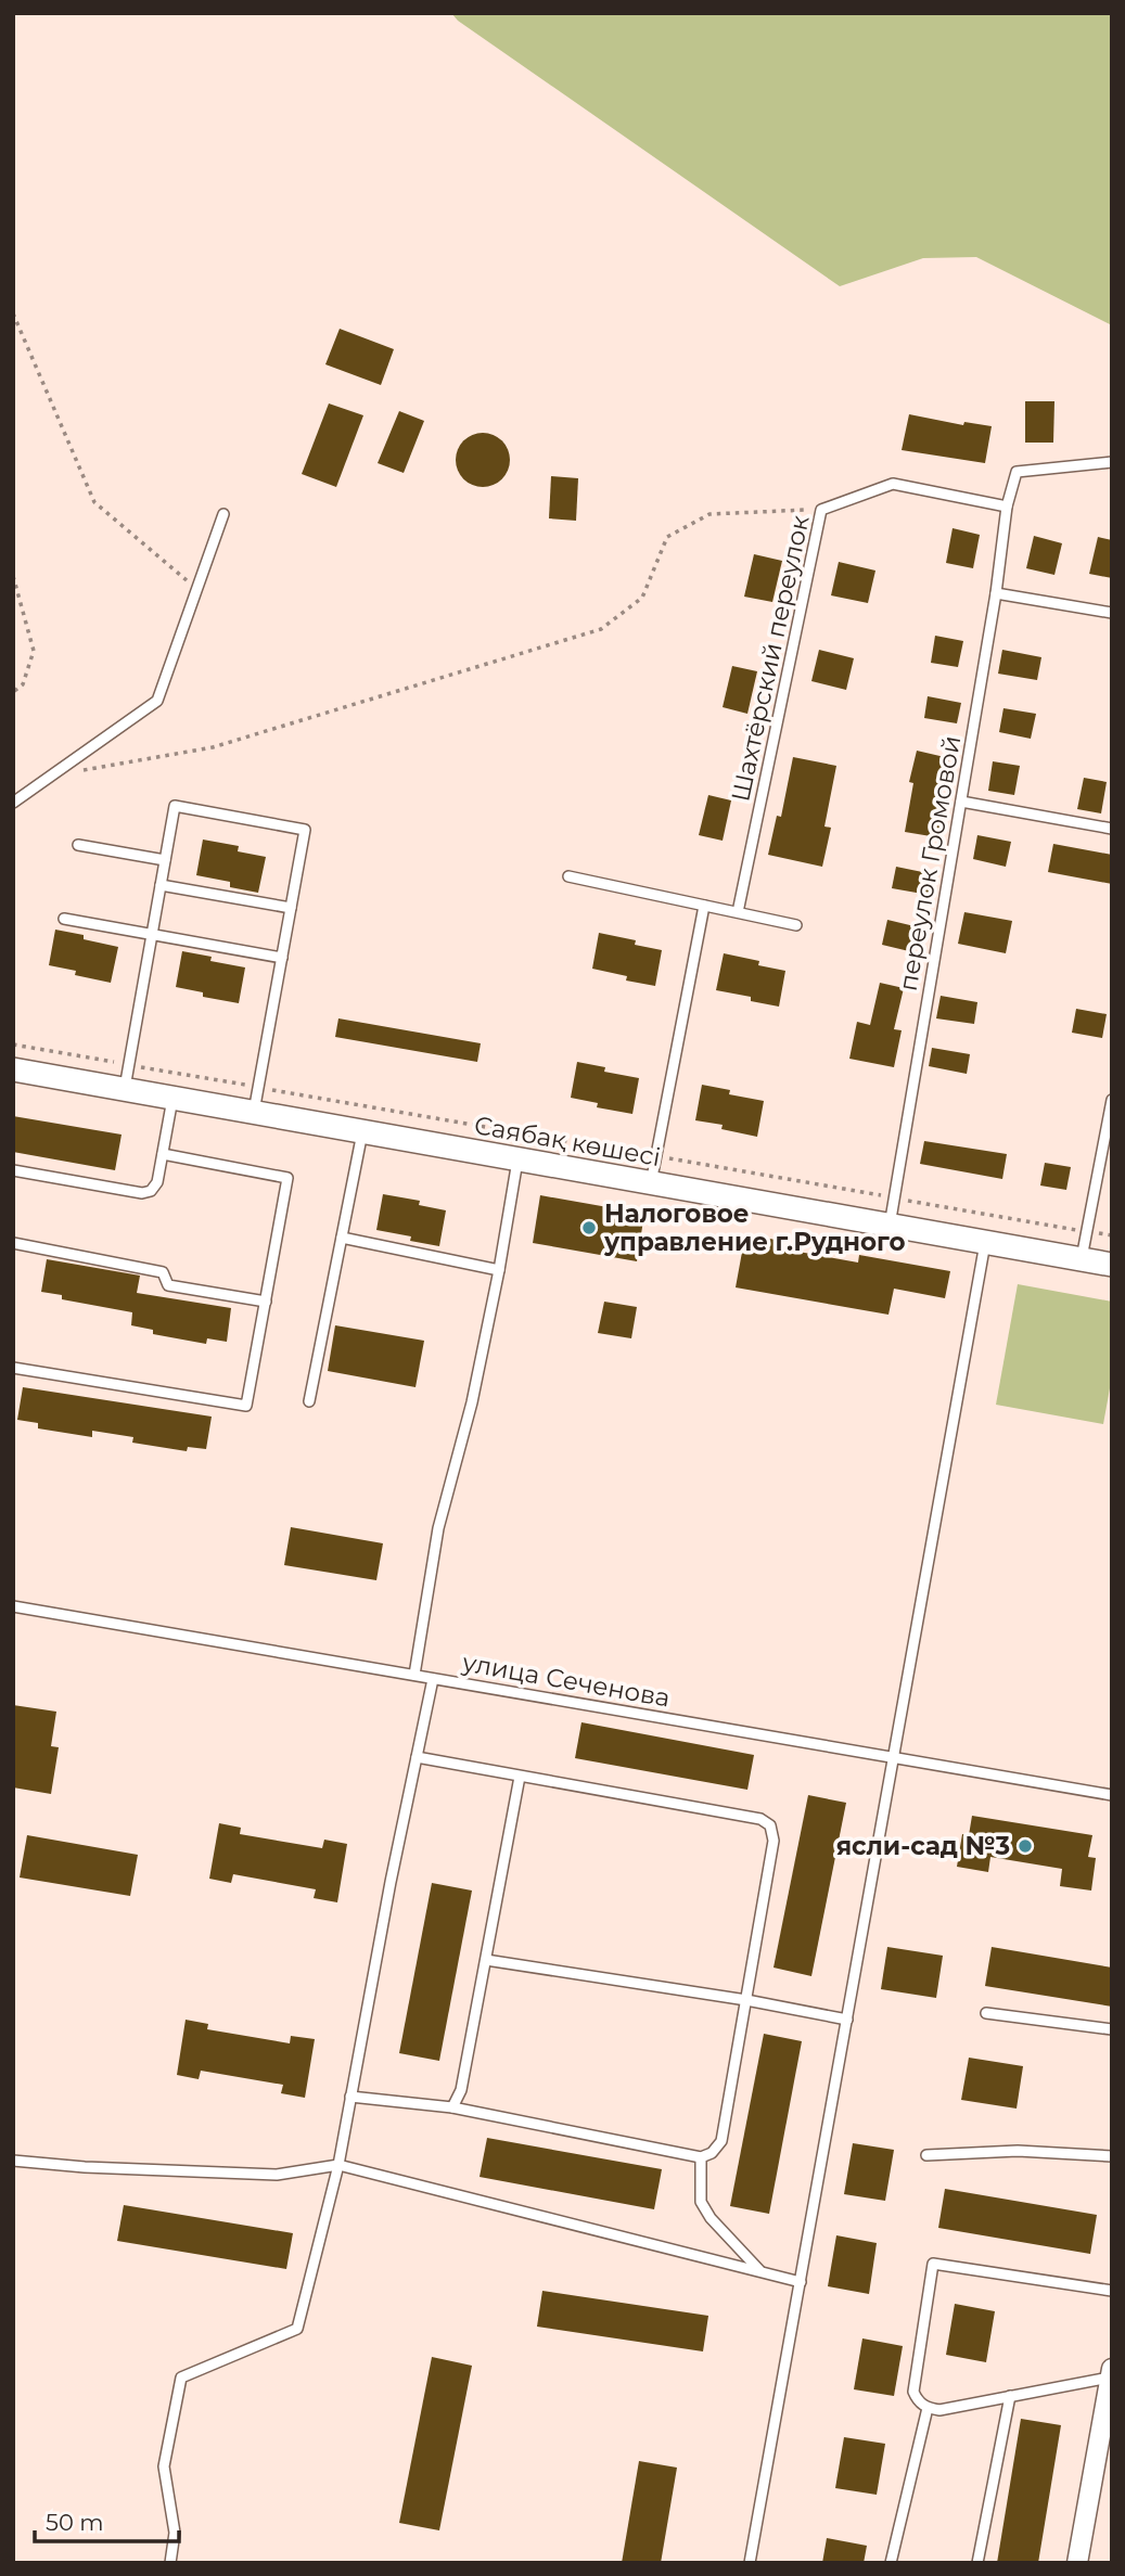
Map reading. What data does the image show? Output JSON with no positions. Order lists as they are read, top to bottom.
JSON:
{
  "streets": {
    "street": ["Саябақ көшесі"],
    "lane": ["Шахтёрский переулок", "переулок Громовой", "улица Сеченова"]
  },
  "crossings": [
    ["Шахтёрский переулок", "переулок Громовой"],
    ["переулок Громовой", "Саябақ көшесі"]
  ],
  "places": ["Налоговое управление г.Рудного", "ясли-сад №3"],
  "scale_bar": "50 m"
}
